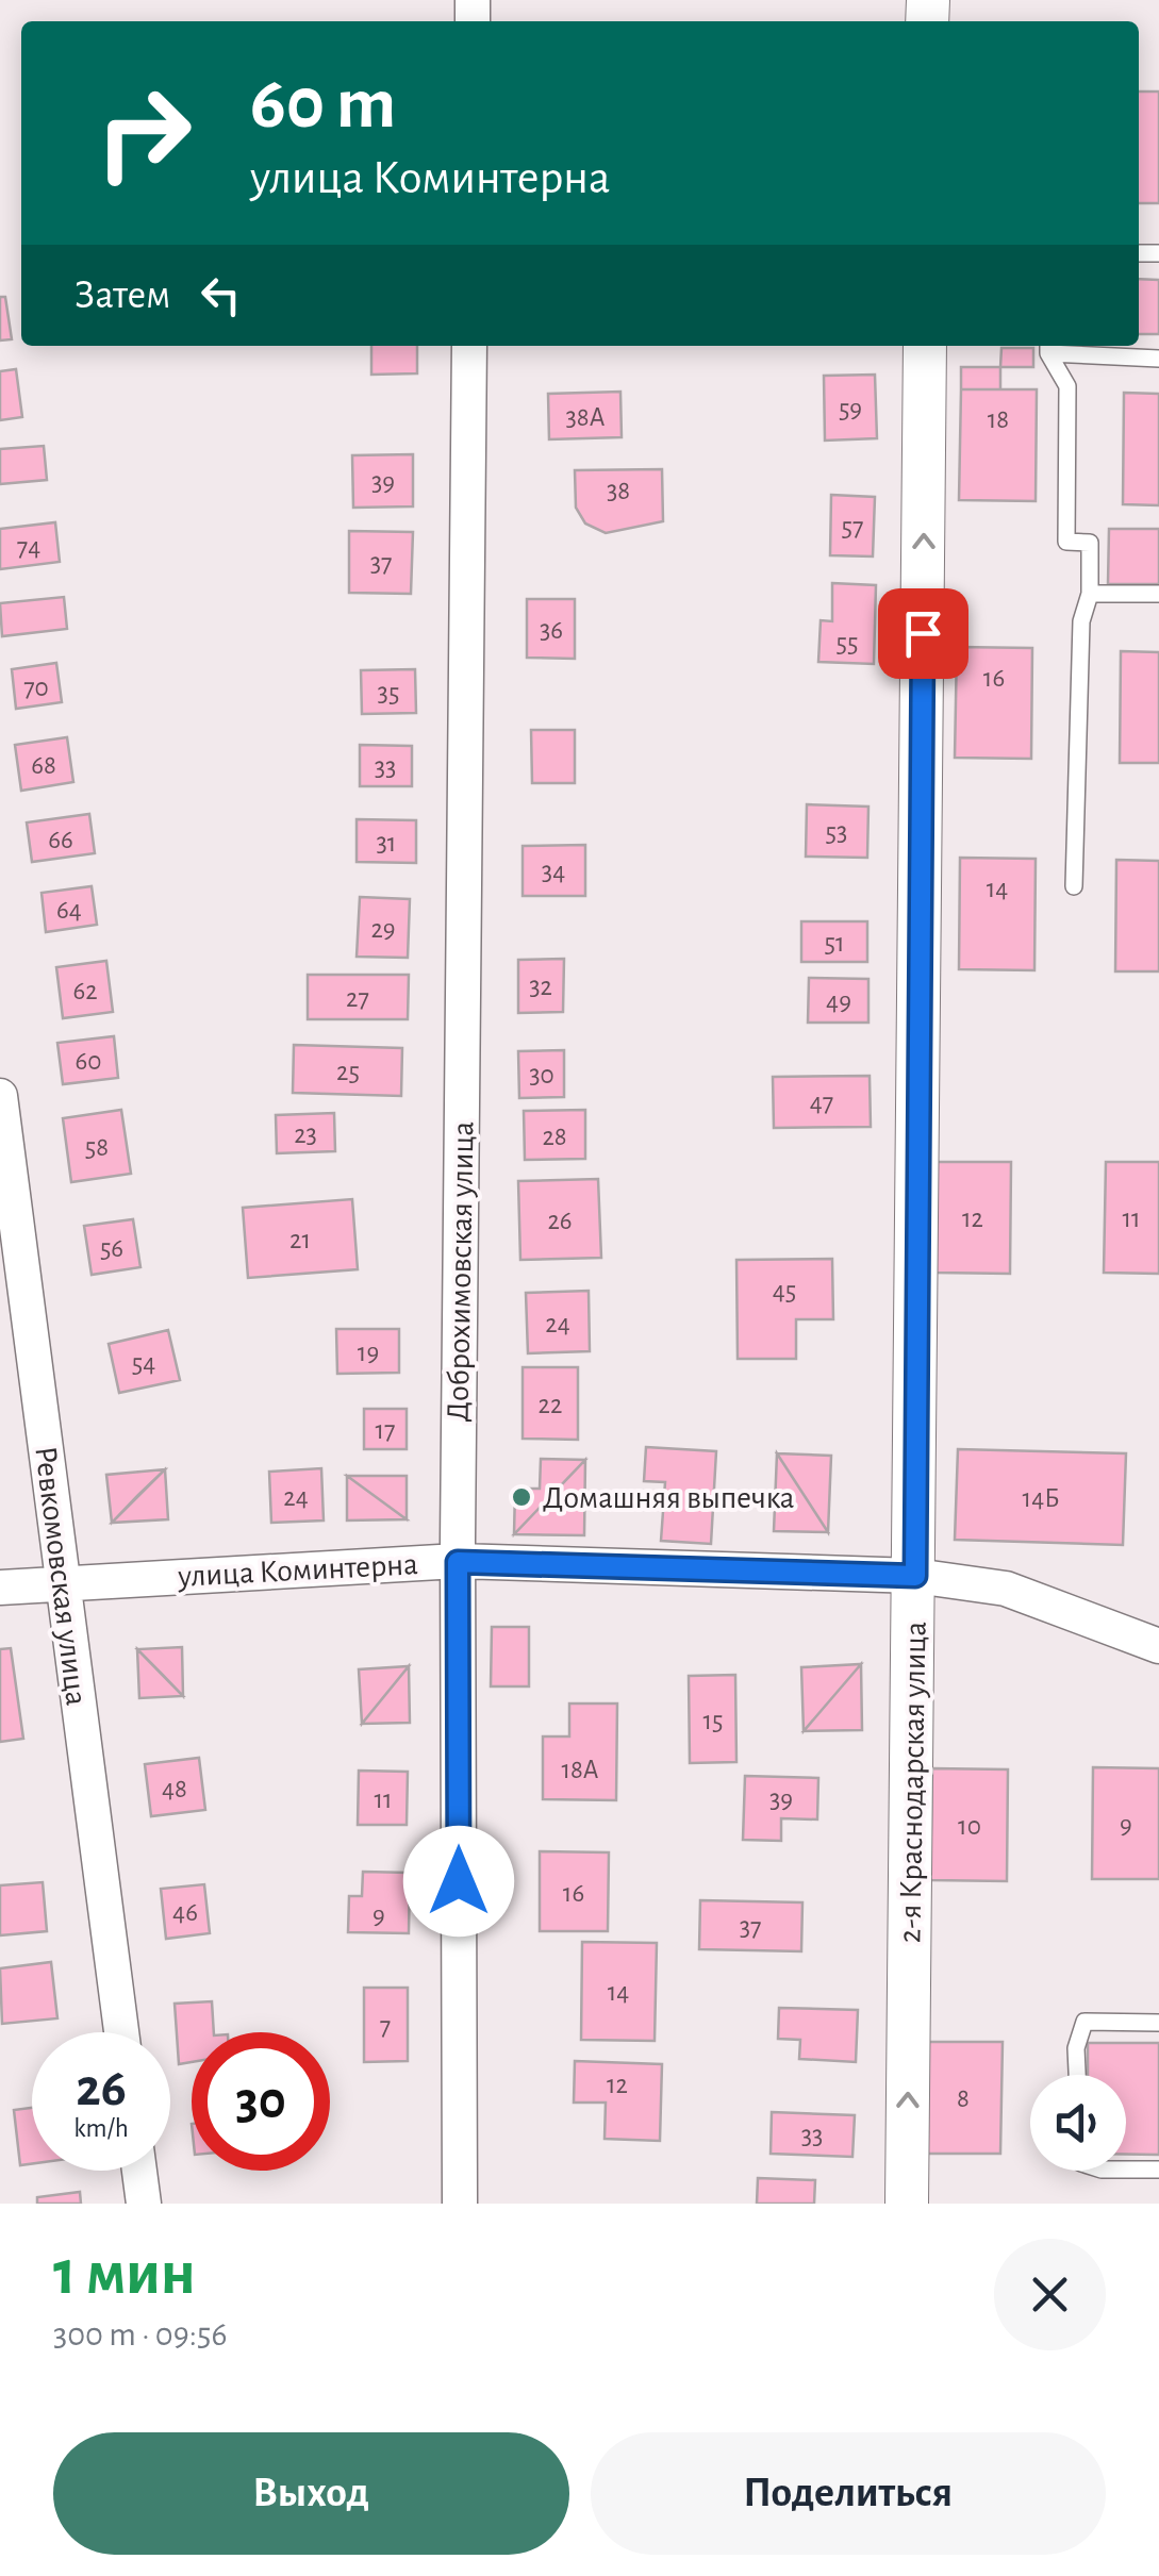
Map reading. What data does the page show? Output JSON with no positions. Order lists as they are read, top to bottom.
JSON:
{
  "streets": {
    "street": [
      "Доброхимовская улица",
      "улица Коминтерна",
      "Ревкомовская улица",
      "2-я Краснодарская улица"
    ]
  },
  "crossings": [
    ["Доброхимовская улица", "улица Коминтерна"],
    ["улица Коминтерна", "Ревкомовская улица"],
    ["улица Коминтерна", "2-я Краснодарская улица"]
  ],
  "one_way": ["2-я Краснодарская улица"],
  "places": ["Домашняя выпечка"],
  "house_numbers": [
    "59",
    "38А",
    "18",
    "39",
    "38",
    "57",
    "74",
    "37",
    "36",
    "55",
    "16",
    "70",
    "35",
    "68",
    "33",
    "53",
    "66",
    "31",
    "34",
    "14",
    "64",
    "29",
    "51",
    "32",
    "62",
    "27",
    "49",
    "60",
    "25",
    "30",
    "47",
    "23",
    "28",
    "58",
    "12",
    "11",
    "26",
    "21",
    "56",
    "45",
    "24",
    "19",
    "54",
    "22",
    "17",
    "24",
    "14Б",
    "15",
    "18А",
    "48",
    "11",
    "39",
    "9",
    "10",
    "16",
    "46",
    "9",
    "37",
    "14",
    "7",
    "12",
    "8",
    "33"
  ],
  "page": {
    "turn": ["60 m", "улица Коминтерна"],
    "then": "Затем",
    "speed": "26 km/h",
    "limit": "30",
    "heading": ["1 мин", "300 m · 09:56"],
    "buttons": ["Выход", "Поделиться"]
  }
}
